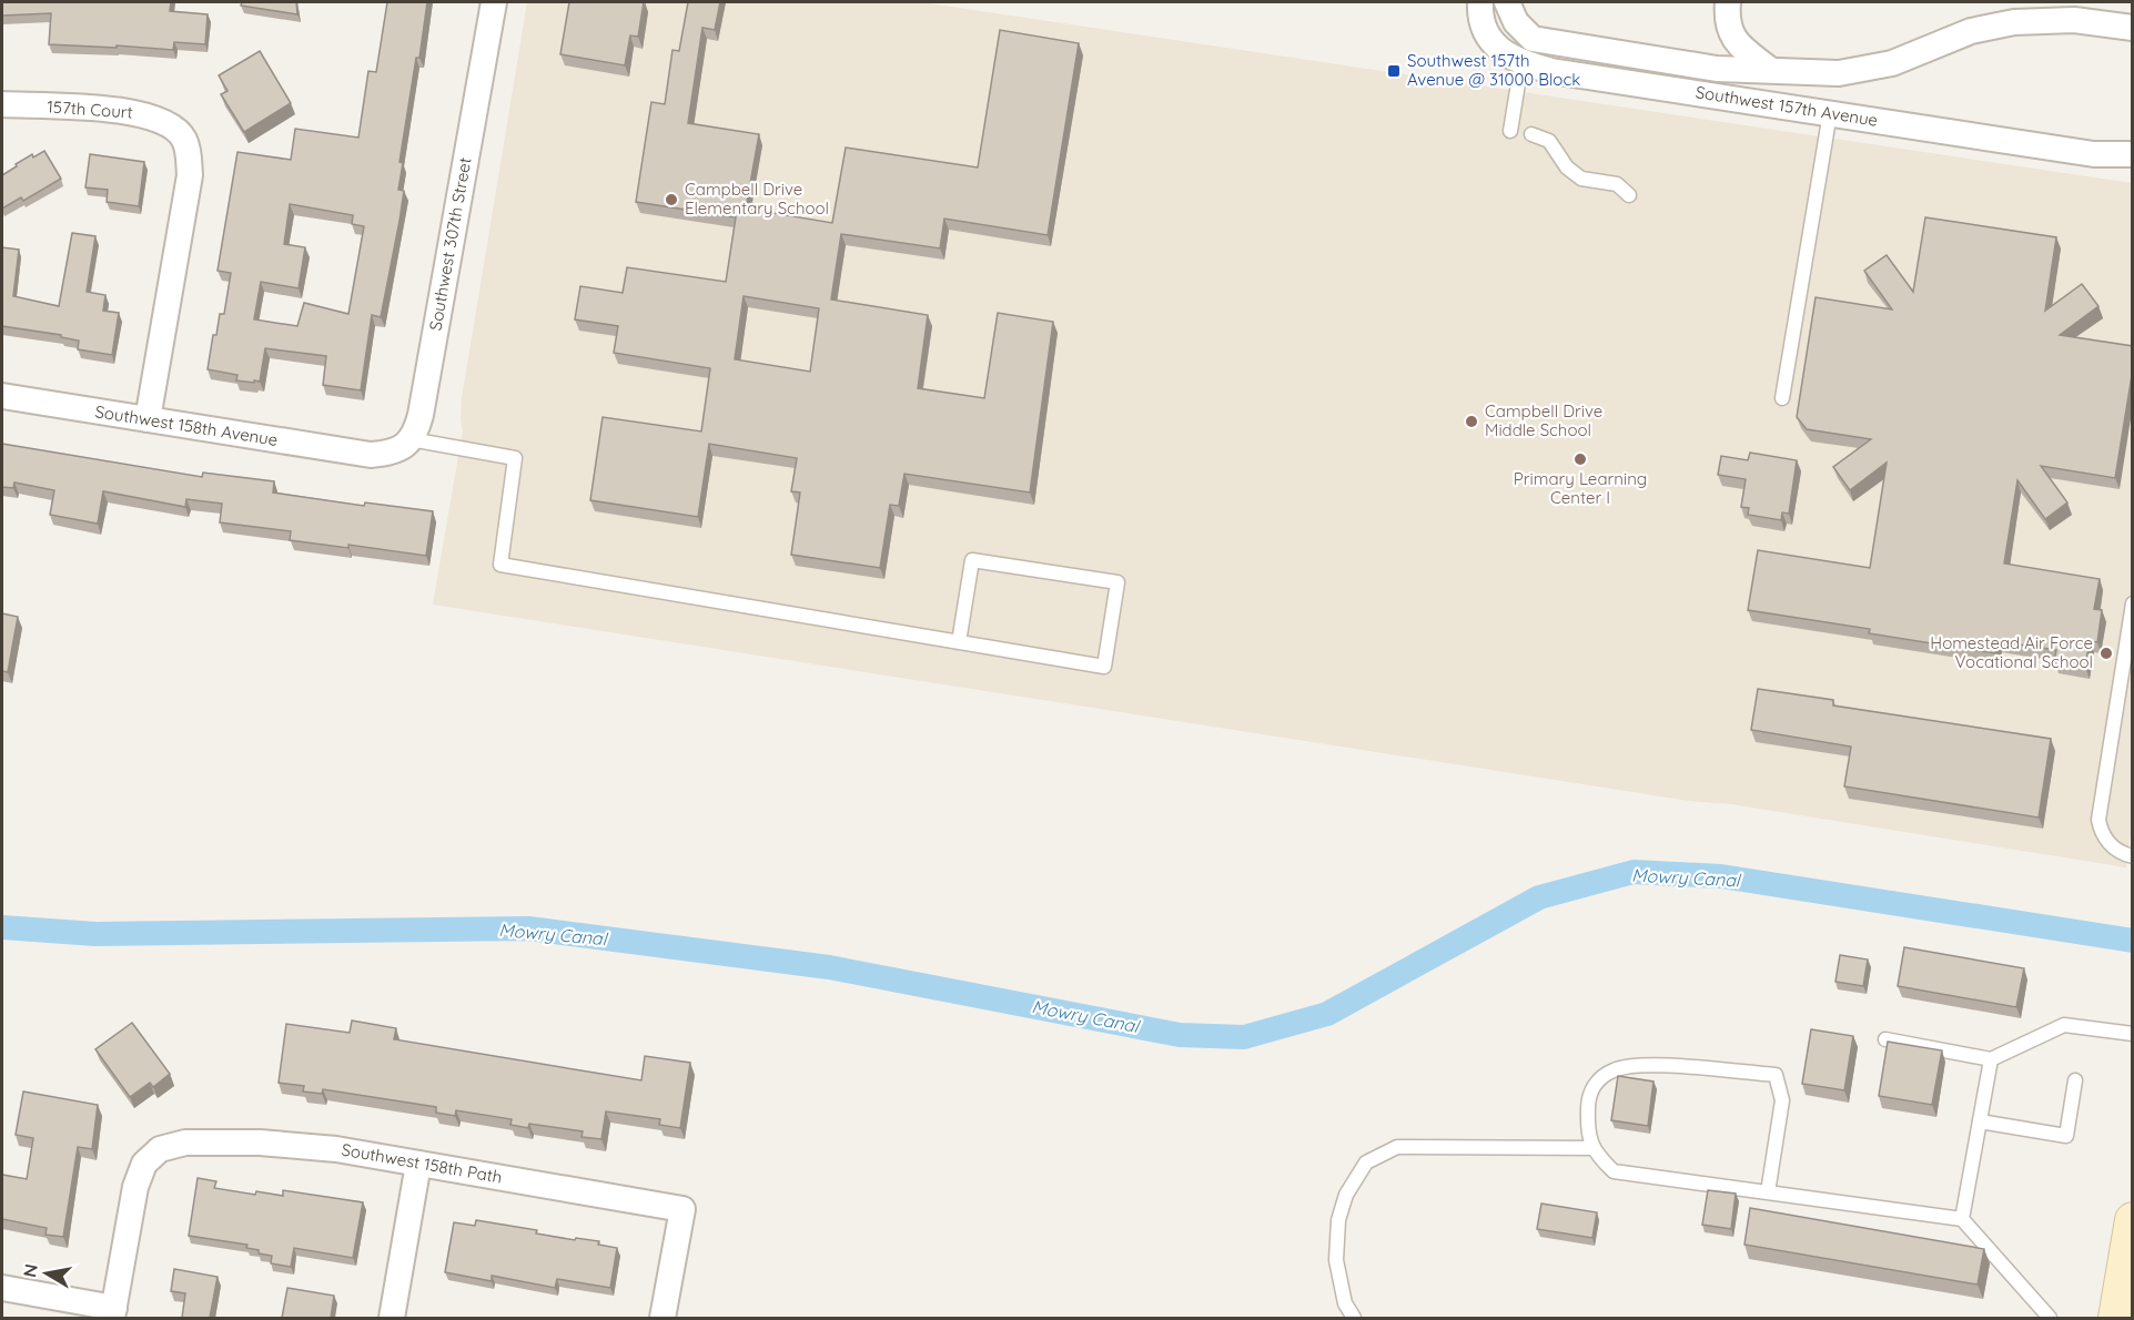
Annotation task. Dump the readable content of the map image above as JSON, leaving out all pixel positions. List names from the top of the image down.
{
  "streets": {
    "street": [
      "Southwest 157th Avenue",
      "157th Court",
      "Southwest 307th Street",
      "Southwest 158th Avenue",
      "Southwest 158th Path"
    ]
  },
  "crossings": [
    ["157th Court", "Southwest 158th Avenue"],
    ["Southwest 307th Street", "Southwest 158th Avenue"]
  ],
  "water": ["Mowry Canal"],
  "places": {
    "transit": ["Southwest 157th Avenue @ 31000 Block"],
    "other": [
      "Campbell Drive Elementary School",
      "Campbell Drive Middle School",
      "Primary Learning Center I",
      "Homestead Air Force Vocational School"
    ]
  },
  "north": "left"
}
